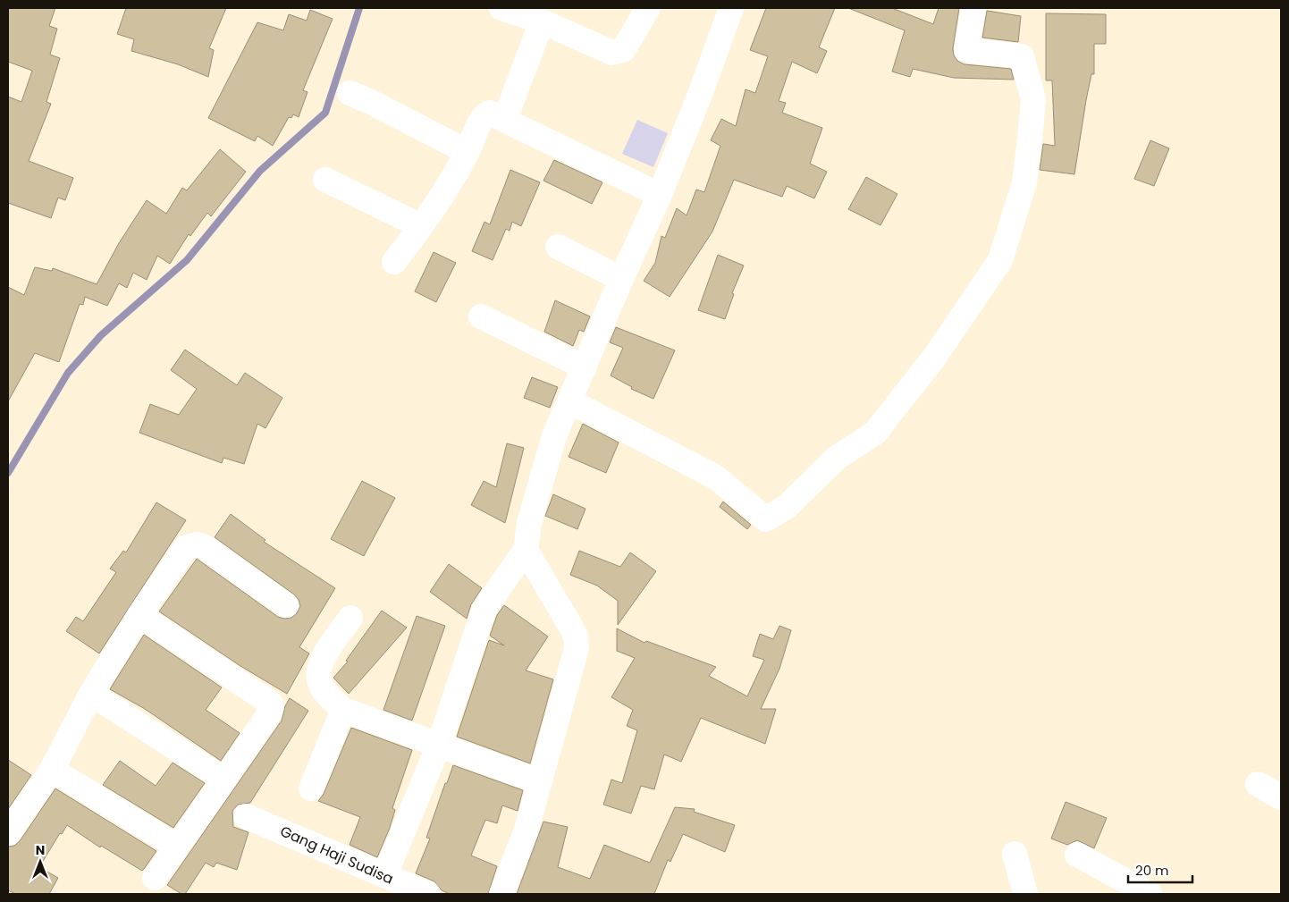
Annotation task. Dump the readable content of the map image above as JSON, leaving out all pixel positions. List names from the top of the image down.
{
  "streets": {
    "street": ["Gang Haji Sudisa"]
  },
  "scale_bar": "20 m",
  "north": "top"
}
